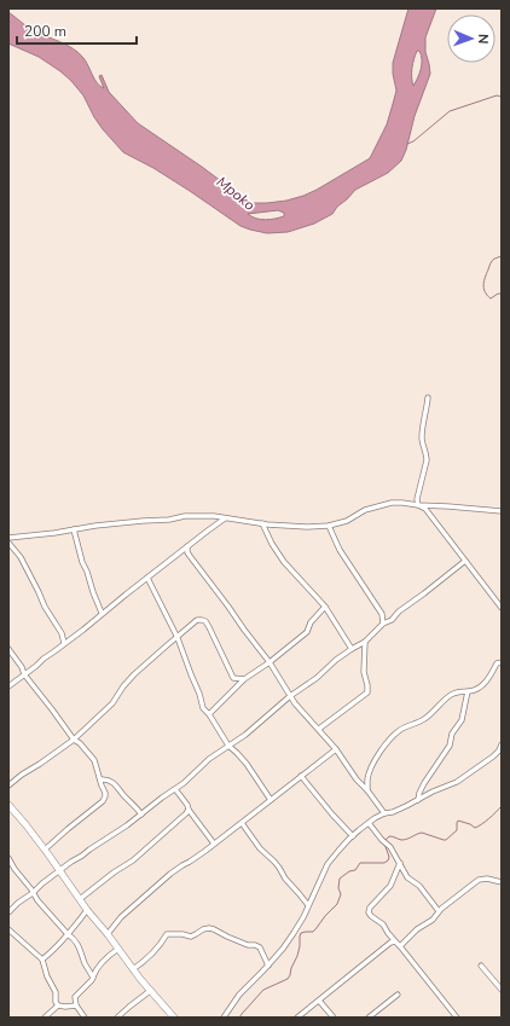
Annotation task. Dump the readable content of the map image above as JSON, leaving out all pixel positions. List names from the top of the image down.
{
  "water": ["Mpoko"],
  "scale_bar": "200 m",
  "north": "right"
}
